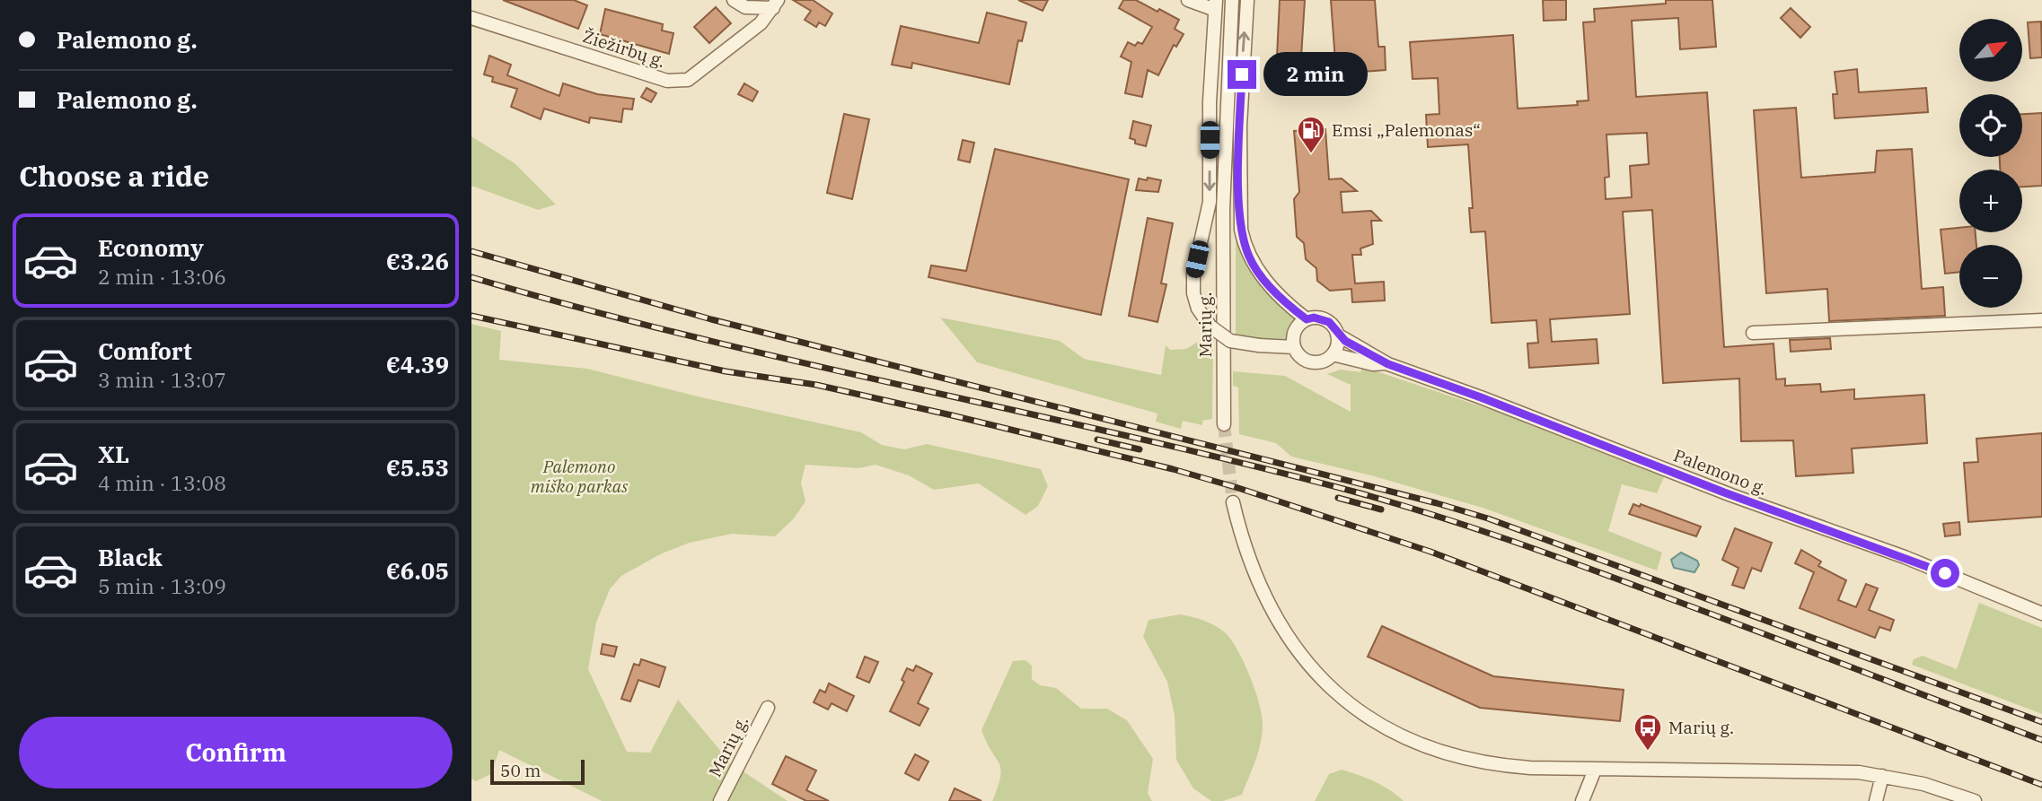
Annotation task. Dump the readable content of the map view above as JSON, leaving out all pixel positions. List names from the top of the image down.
{
  "streets": {
    "street": ["Žiežirbų g.", "Marių g.", "Palemono g."]
  },
  "parks": ["Palemono miško parkas"],
  "places": {
    "fuel station": ["Emsi „Palemonas“"],
    "bus stop": ["Marių g."]
  },
  "scale_bar": "50 m",
  "north": "top right",
  "page": {
    "banner": ["Palemono g.", "Palemono g."],
    "map_buttons": ["+", "−"],
    "bubble": "2 min",
    "heading": "Choose a ride",
    "list": [
      {
        "name": "Economy",
        "note": "2 min · 13:06",
        "value": "€3.26"
      },
      {
        "name": "Comfort",
        "note": "3 min · 13:07",
        "value": "€4.39"
      },
      {
        "name": "XL",
        "note": "4 min · 13:08",
        "value": "€5.53"
      },
      {
        "name": "Black",
        "note": "5 min · 13:09",
        "value": "€6.05"
      }
    ],
    "buttons": "Confirm",
    "scale": "50 m"
  }
}
